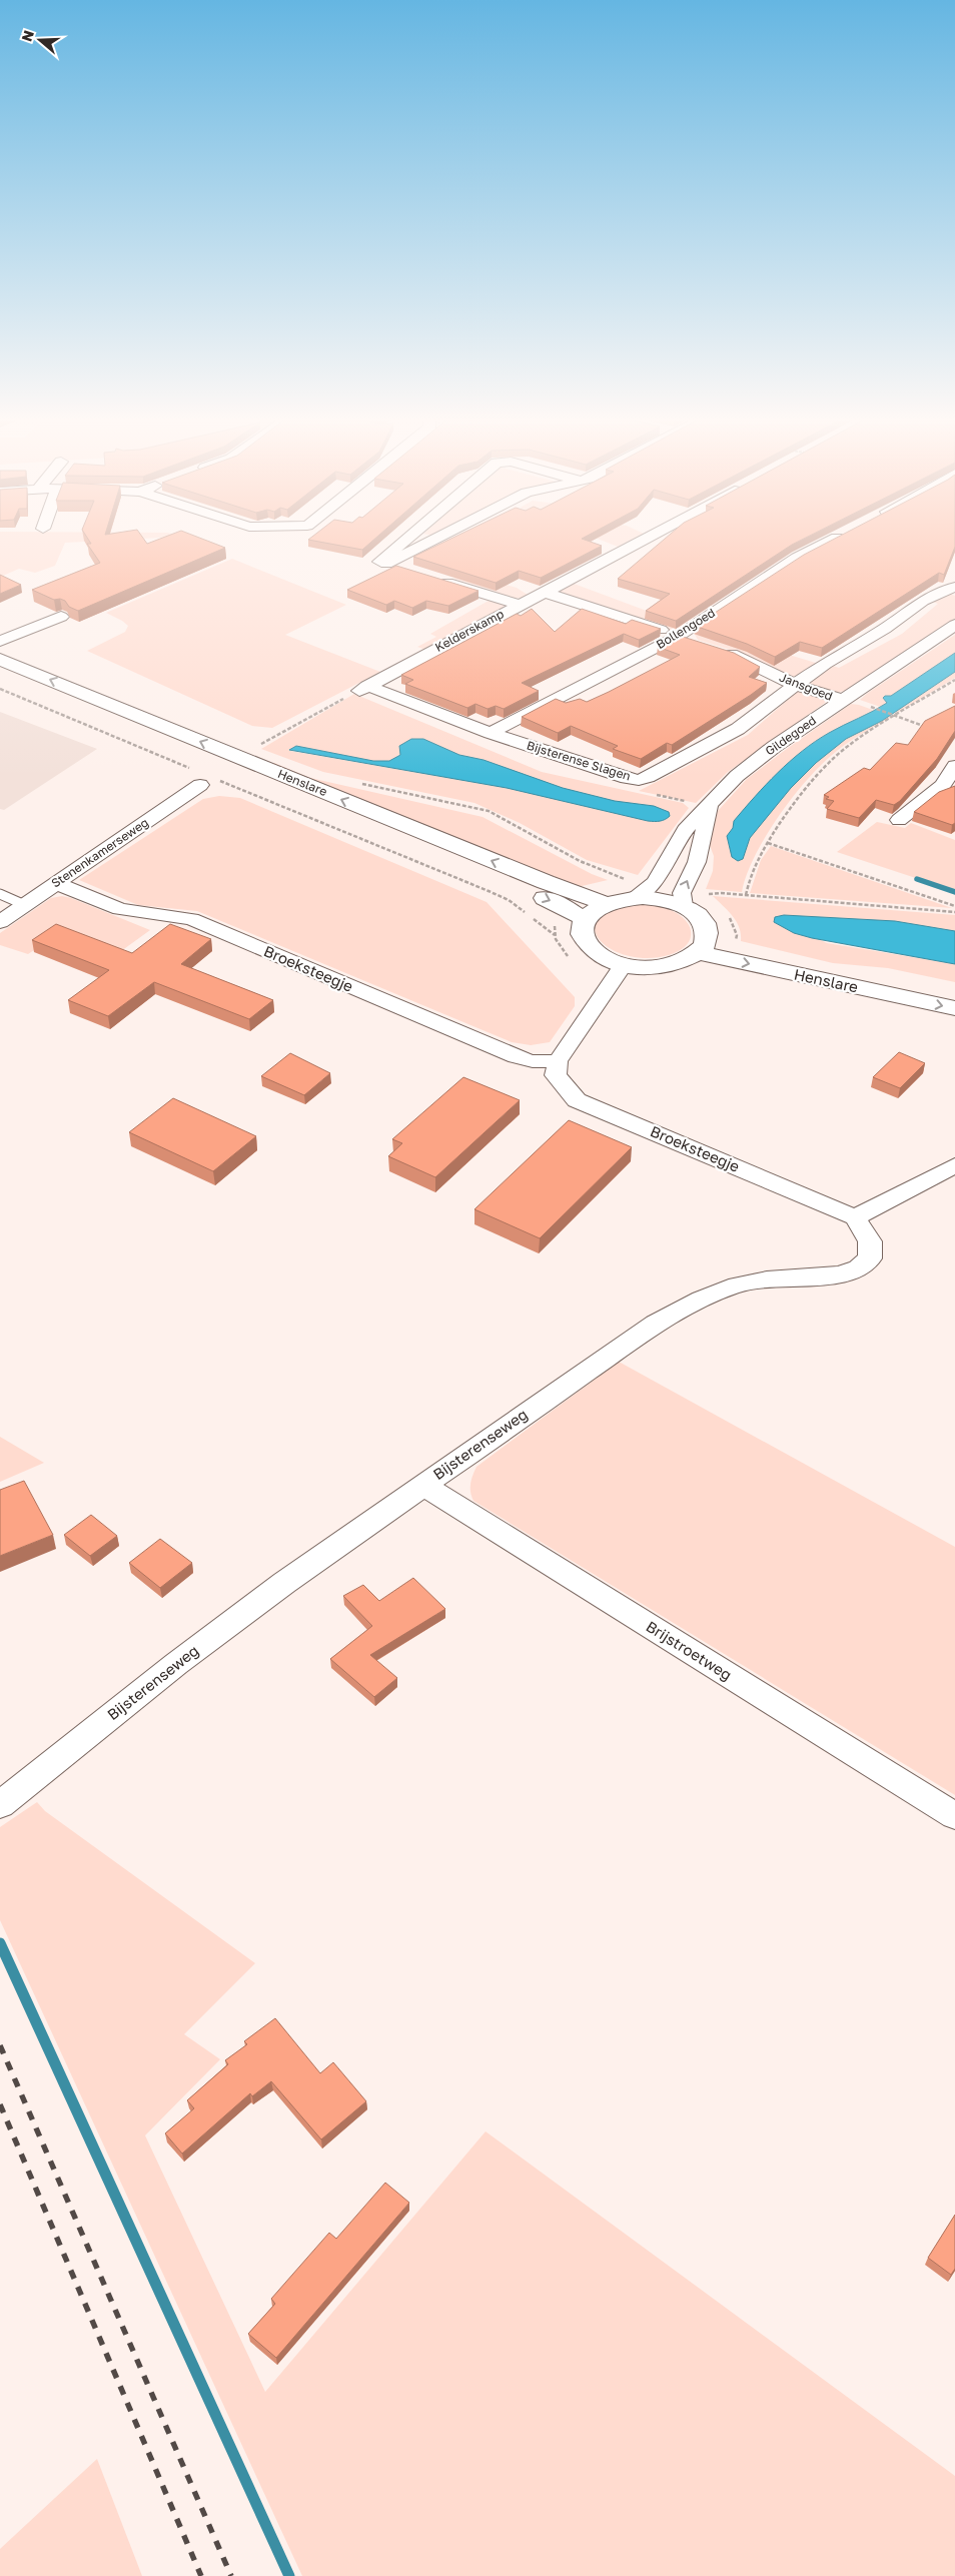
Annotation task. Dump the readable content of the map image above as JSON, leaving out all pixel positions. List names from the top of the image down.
{
  "streets": {
    "street": [
      "Bollengoed",
      "Kelderskamp",
      "Jansgoed",
      "Gildegoed",
      "Bijsterense Slagen",
      "Henslare",
      "Stenenkamerseweg",
      "Broeksteegje",
      "Bijsterenseweg",
      "Brijstroetweg"
    ]
  },
  "crossings": [
    ["Bollengoed", "Bijsterense Slagen"],
    ["Kelderskamp", "Bijsterense Slagen"],
    ["Jansgoed", "Gildegoed"],
    ["Jansgoed", "Bijsterense Slagen"],
    ["Gildegoed", "Henslare"],
    ["Henslare", "Stenenkamerseweg"],
    ["Stenenkamerseweg", "Broeksteegje"],
    ["Broeksteegje", "Bijsterenseweg"],
    ["Bijsterenseweg", "Brijstroetweg"]
  ],
  "north": "left"
}
